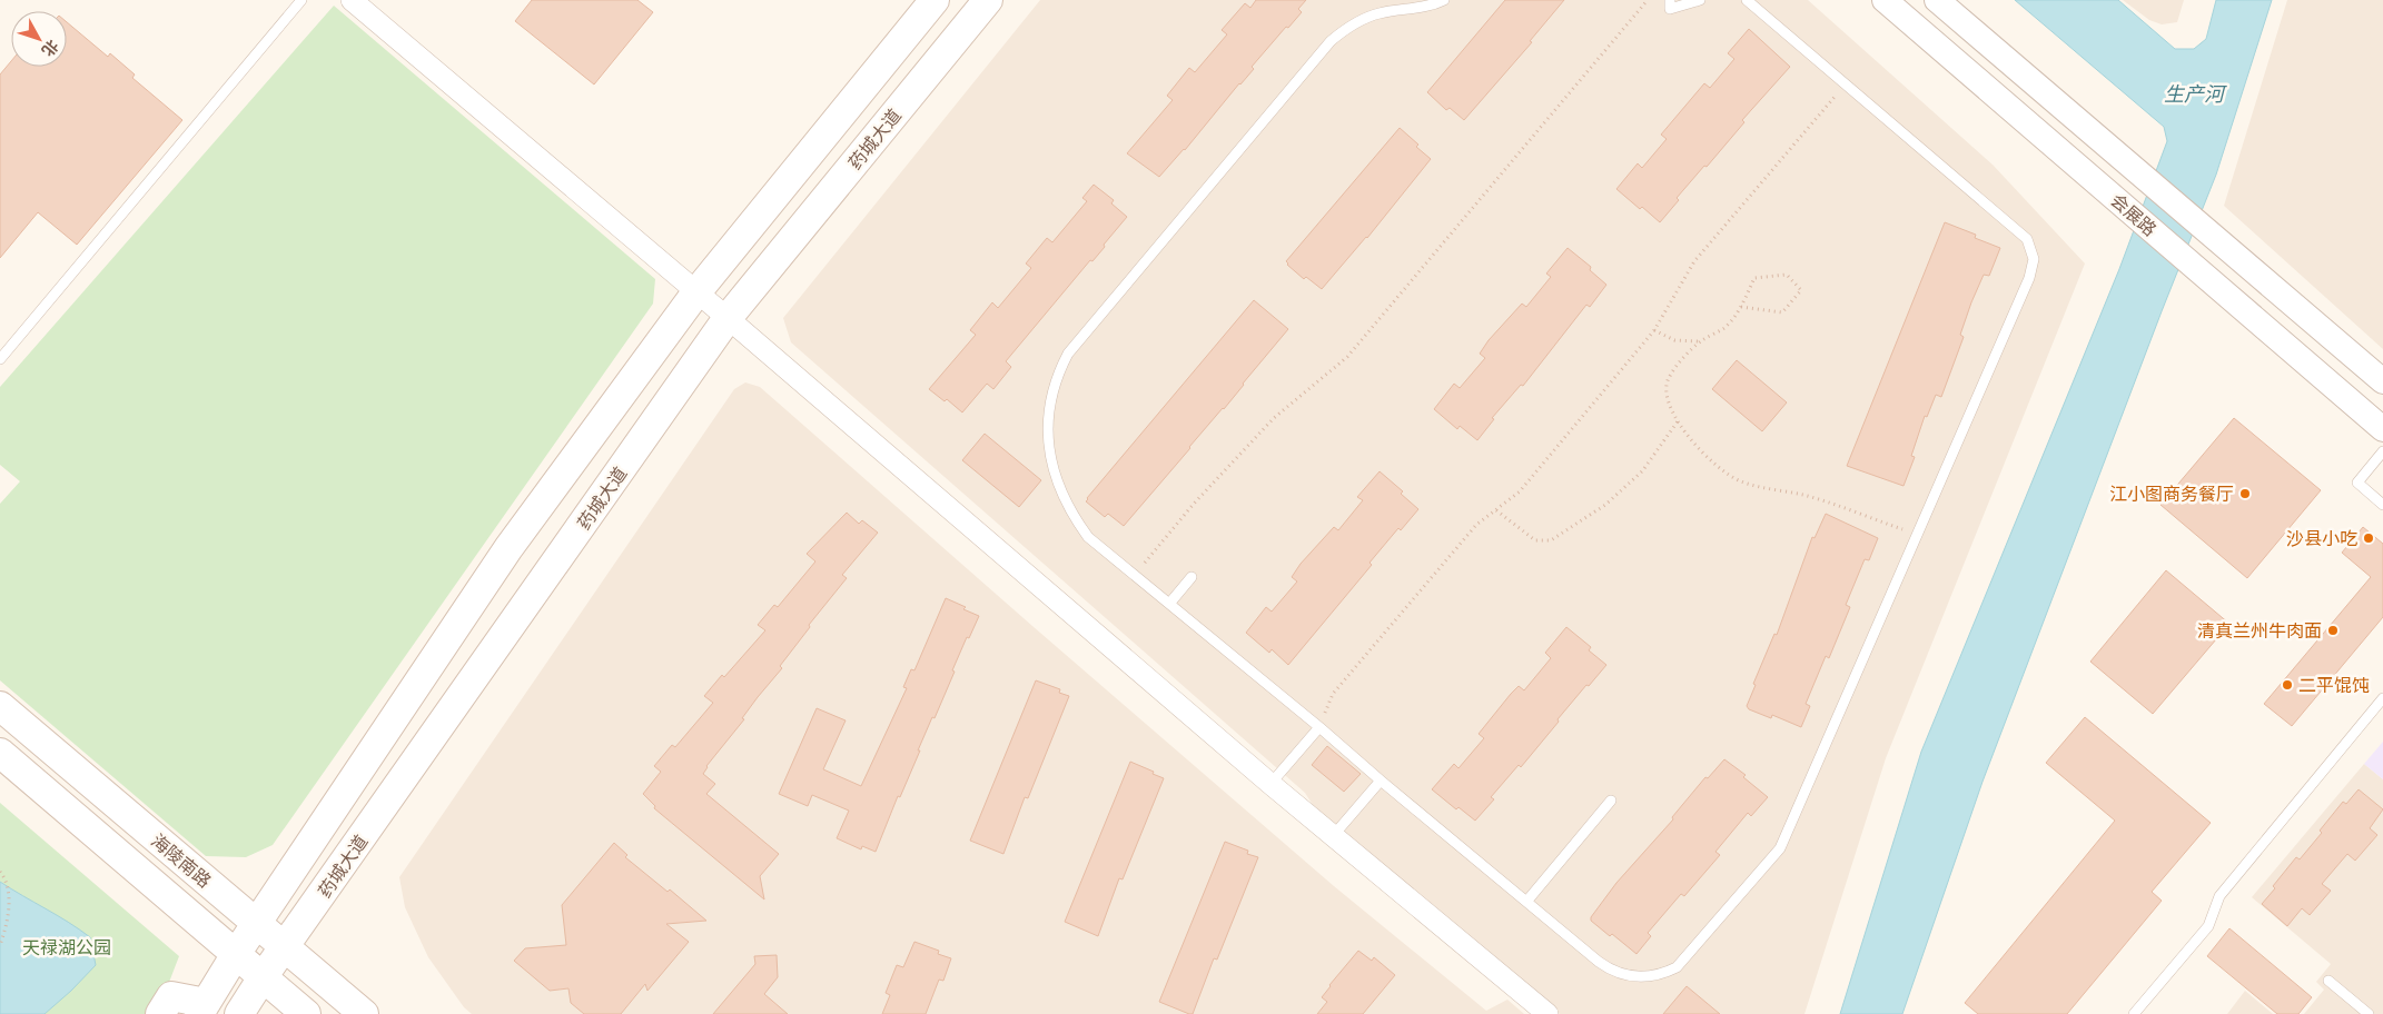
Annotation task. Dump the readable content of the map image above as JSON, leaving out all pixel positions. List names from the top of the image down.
{
  "streets": {
    "main road": ["药城大道", "海陵南路"],
    "street": ["会展路"]
  },
  "crossings": [
    ["药城大道", "海陵南路"]
  ],
  "water": ["生产河"],
  "parks": ["天禄湖公园"],
  "places": [
    "江小图商务餐厅",
    "沙县小吃",
    "清真兰州牛肉面",
    "二平馄饨"
  ],
  "north": "bottom right"
}
